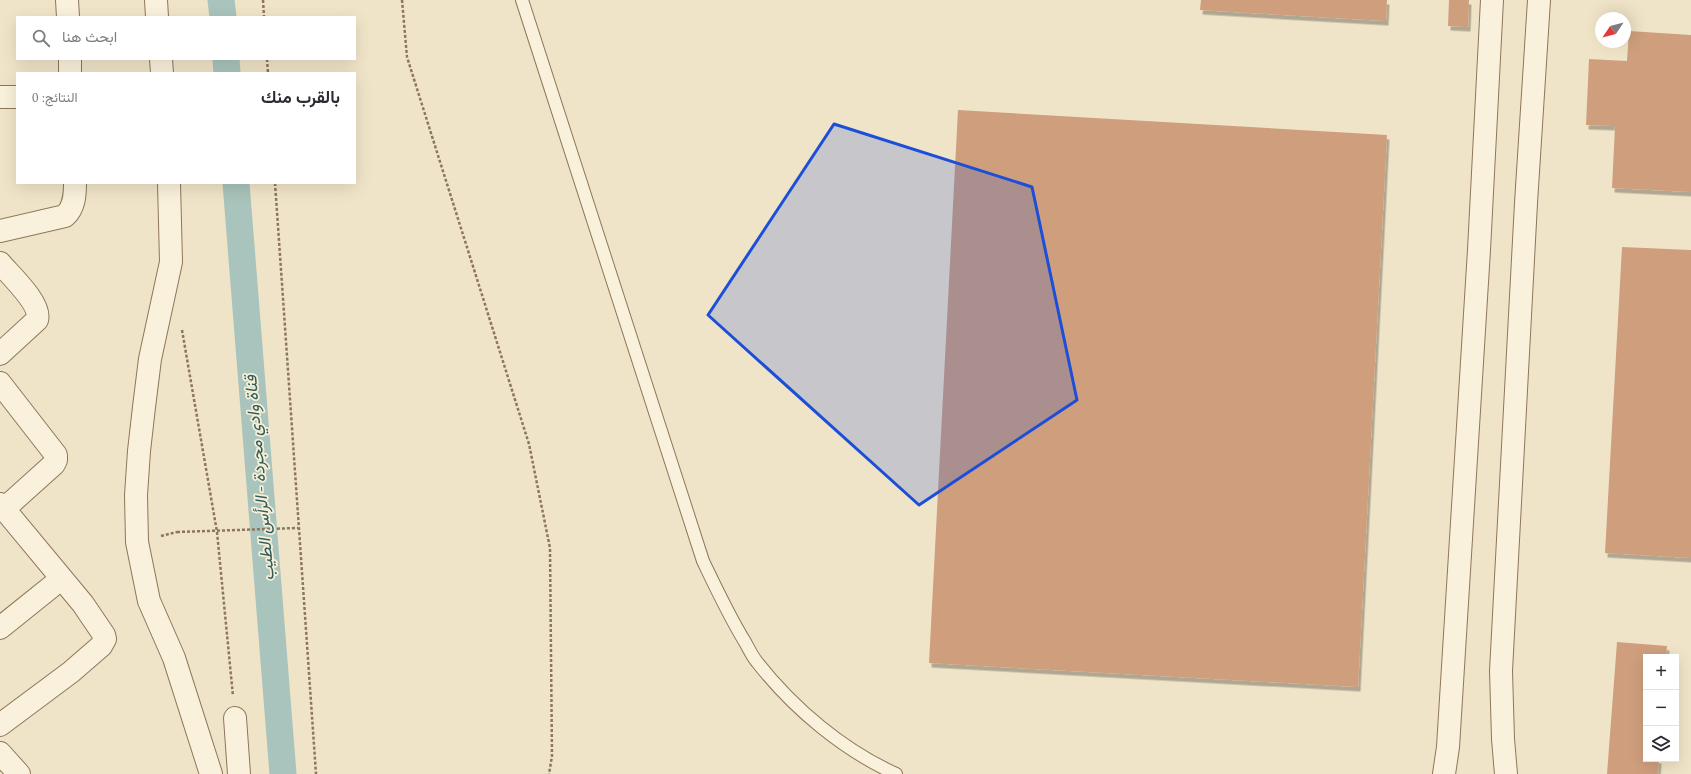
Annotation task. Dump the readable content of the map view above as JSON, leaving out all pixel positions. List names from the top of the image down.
{
  "water": ["قناة وادي مجردة - الرأس الطيب"],
  "north": "bottom left",
  "page": {
    "search": "ابحث هنا",
    "heading": ["بالقرب منك", "النتائج: 0"],
    "map_buttons": ["+", "−"]
  }
}
